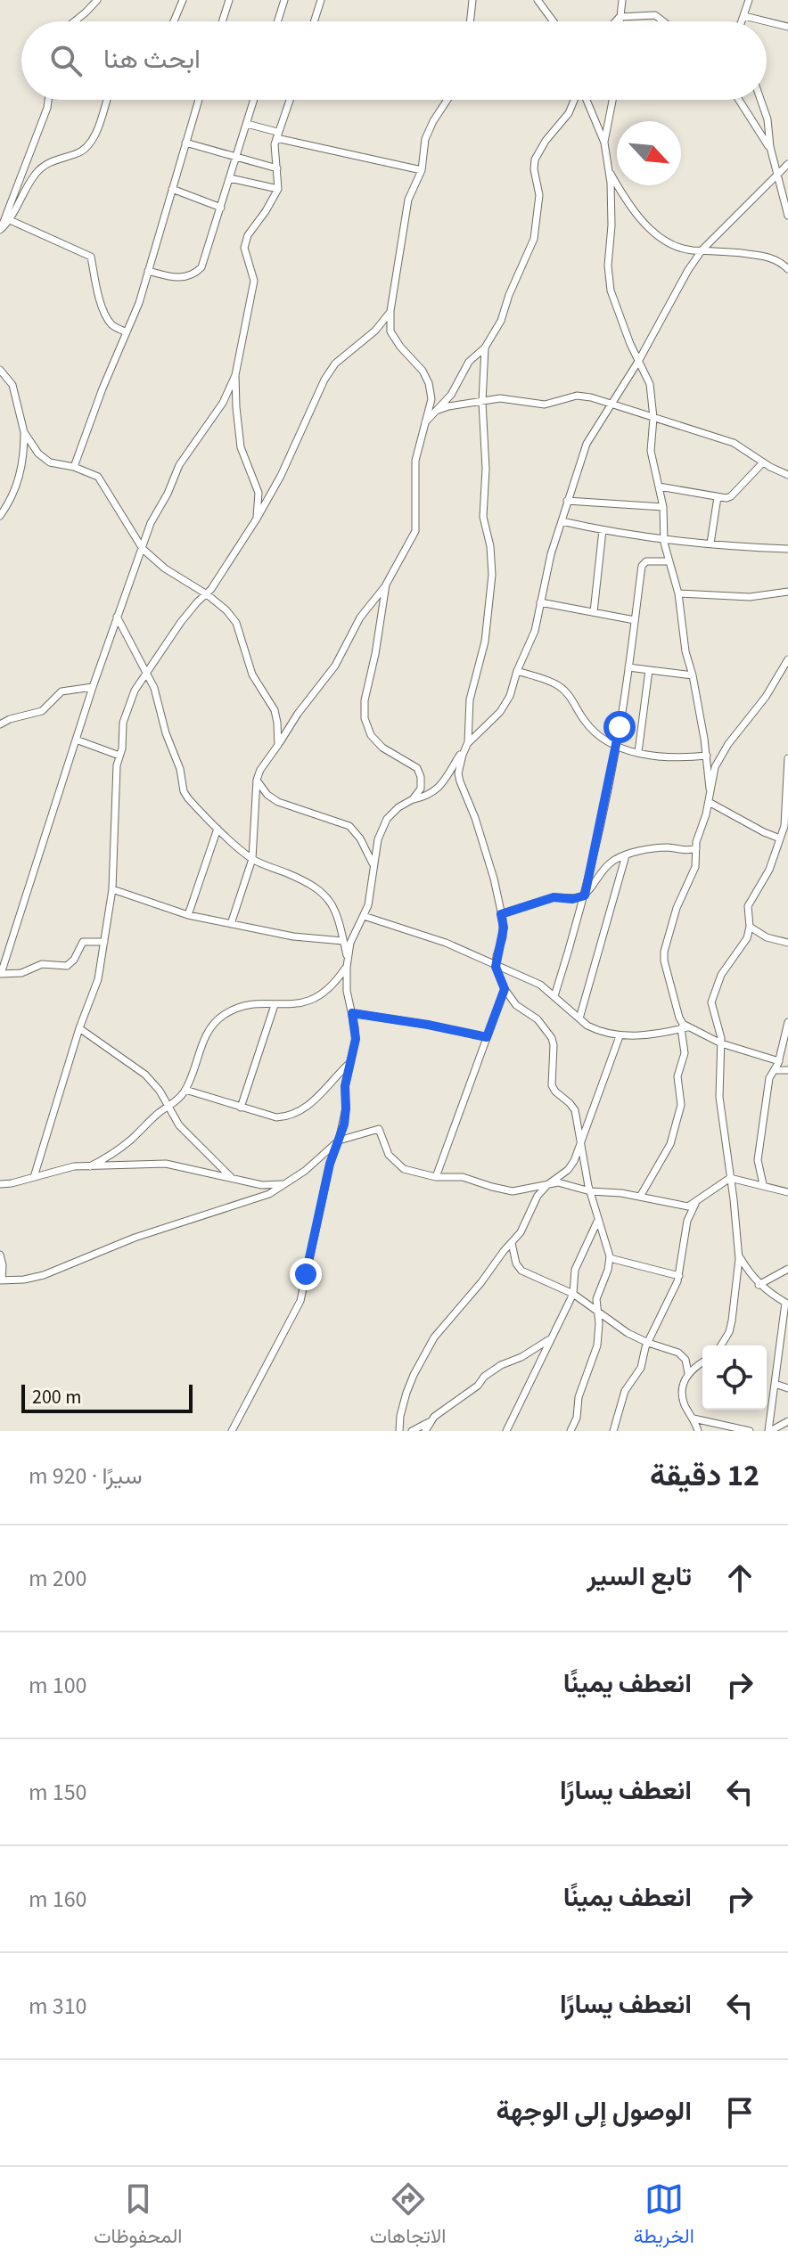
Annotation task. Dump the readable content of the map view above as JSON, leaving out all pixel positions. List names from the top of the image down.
{
  "scale_bar": "200 m",
  "north": "bottom right",
  "page": {
    "search": "ابحث هنا",
    "scale": "200 m",
    "heading": ["12 دقيقة", "سيرًا · 920 m"],
    "list": [
      ["تابع السير", "200 m"],
      ["انعطف يمينًا", "100 m"],
      ["انعطف يسارًا", "150 m"],
      ["انعطف يمينًا", "160 m"],
      ["انعطف يسارًا", "310 m"],
      "الوصول إلى الوجهة"
    ],
    "nav": ["الخريطة", "الاتجاهات", "المحفوظات"]
  }
}
